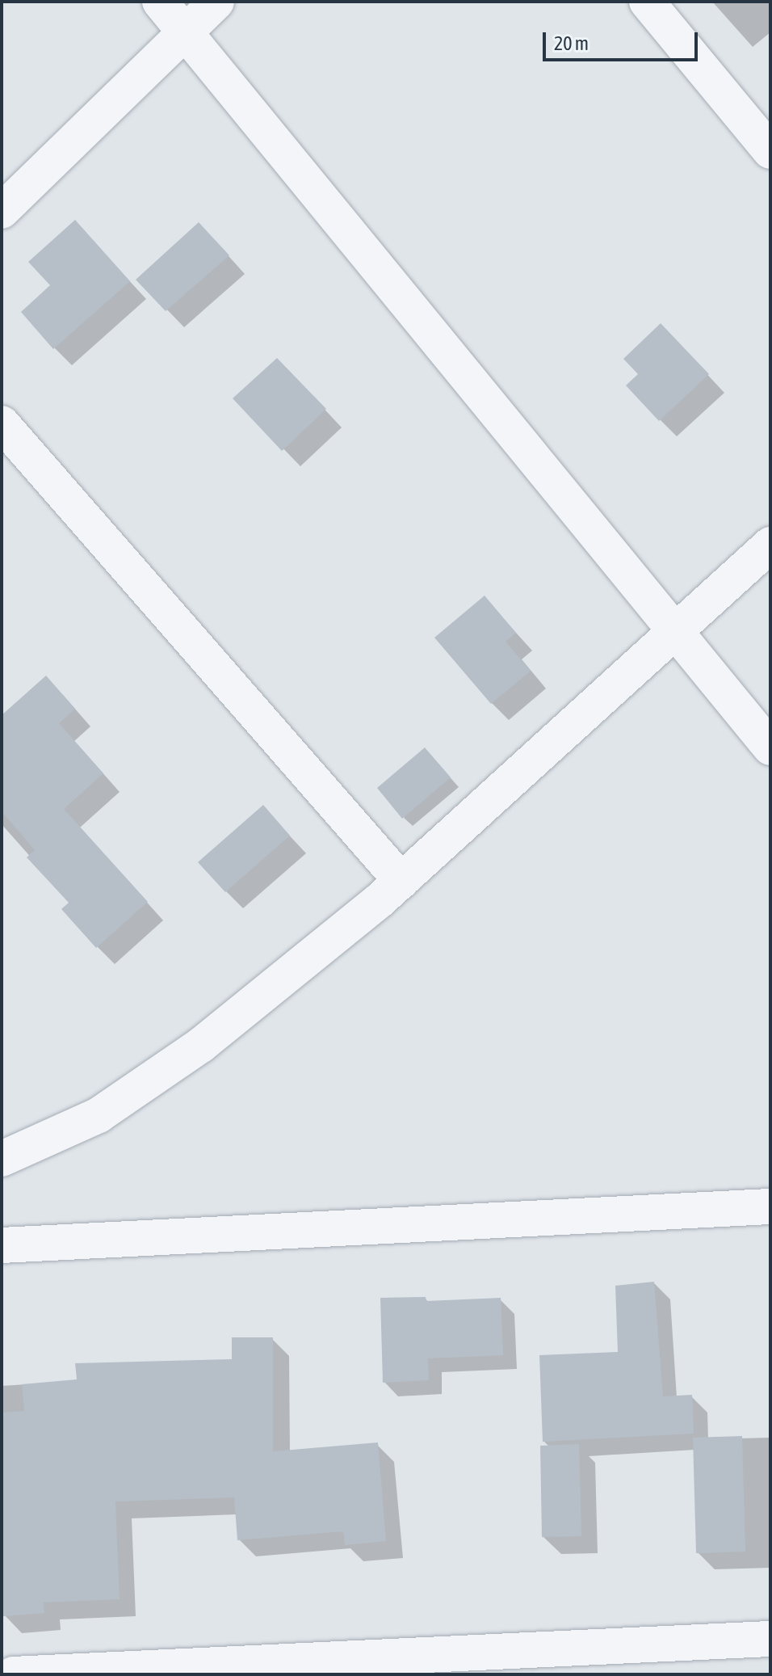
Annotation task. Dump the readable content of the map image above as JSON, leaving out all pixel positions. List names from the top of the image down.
{
  "scale_bar": "20 m"
}
